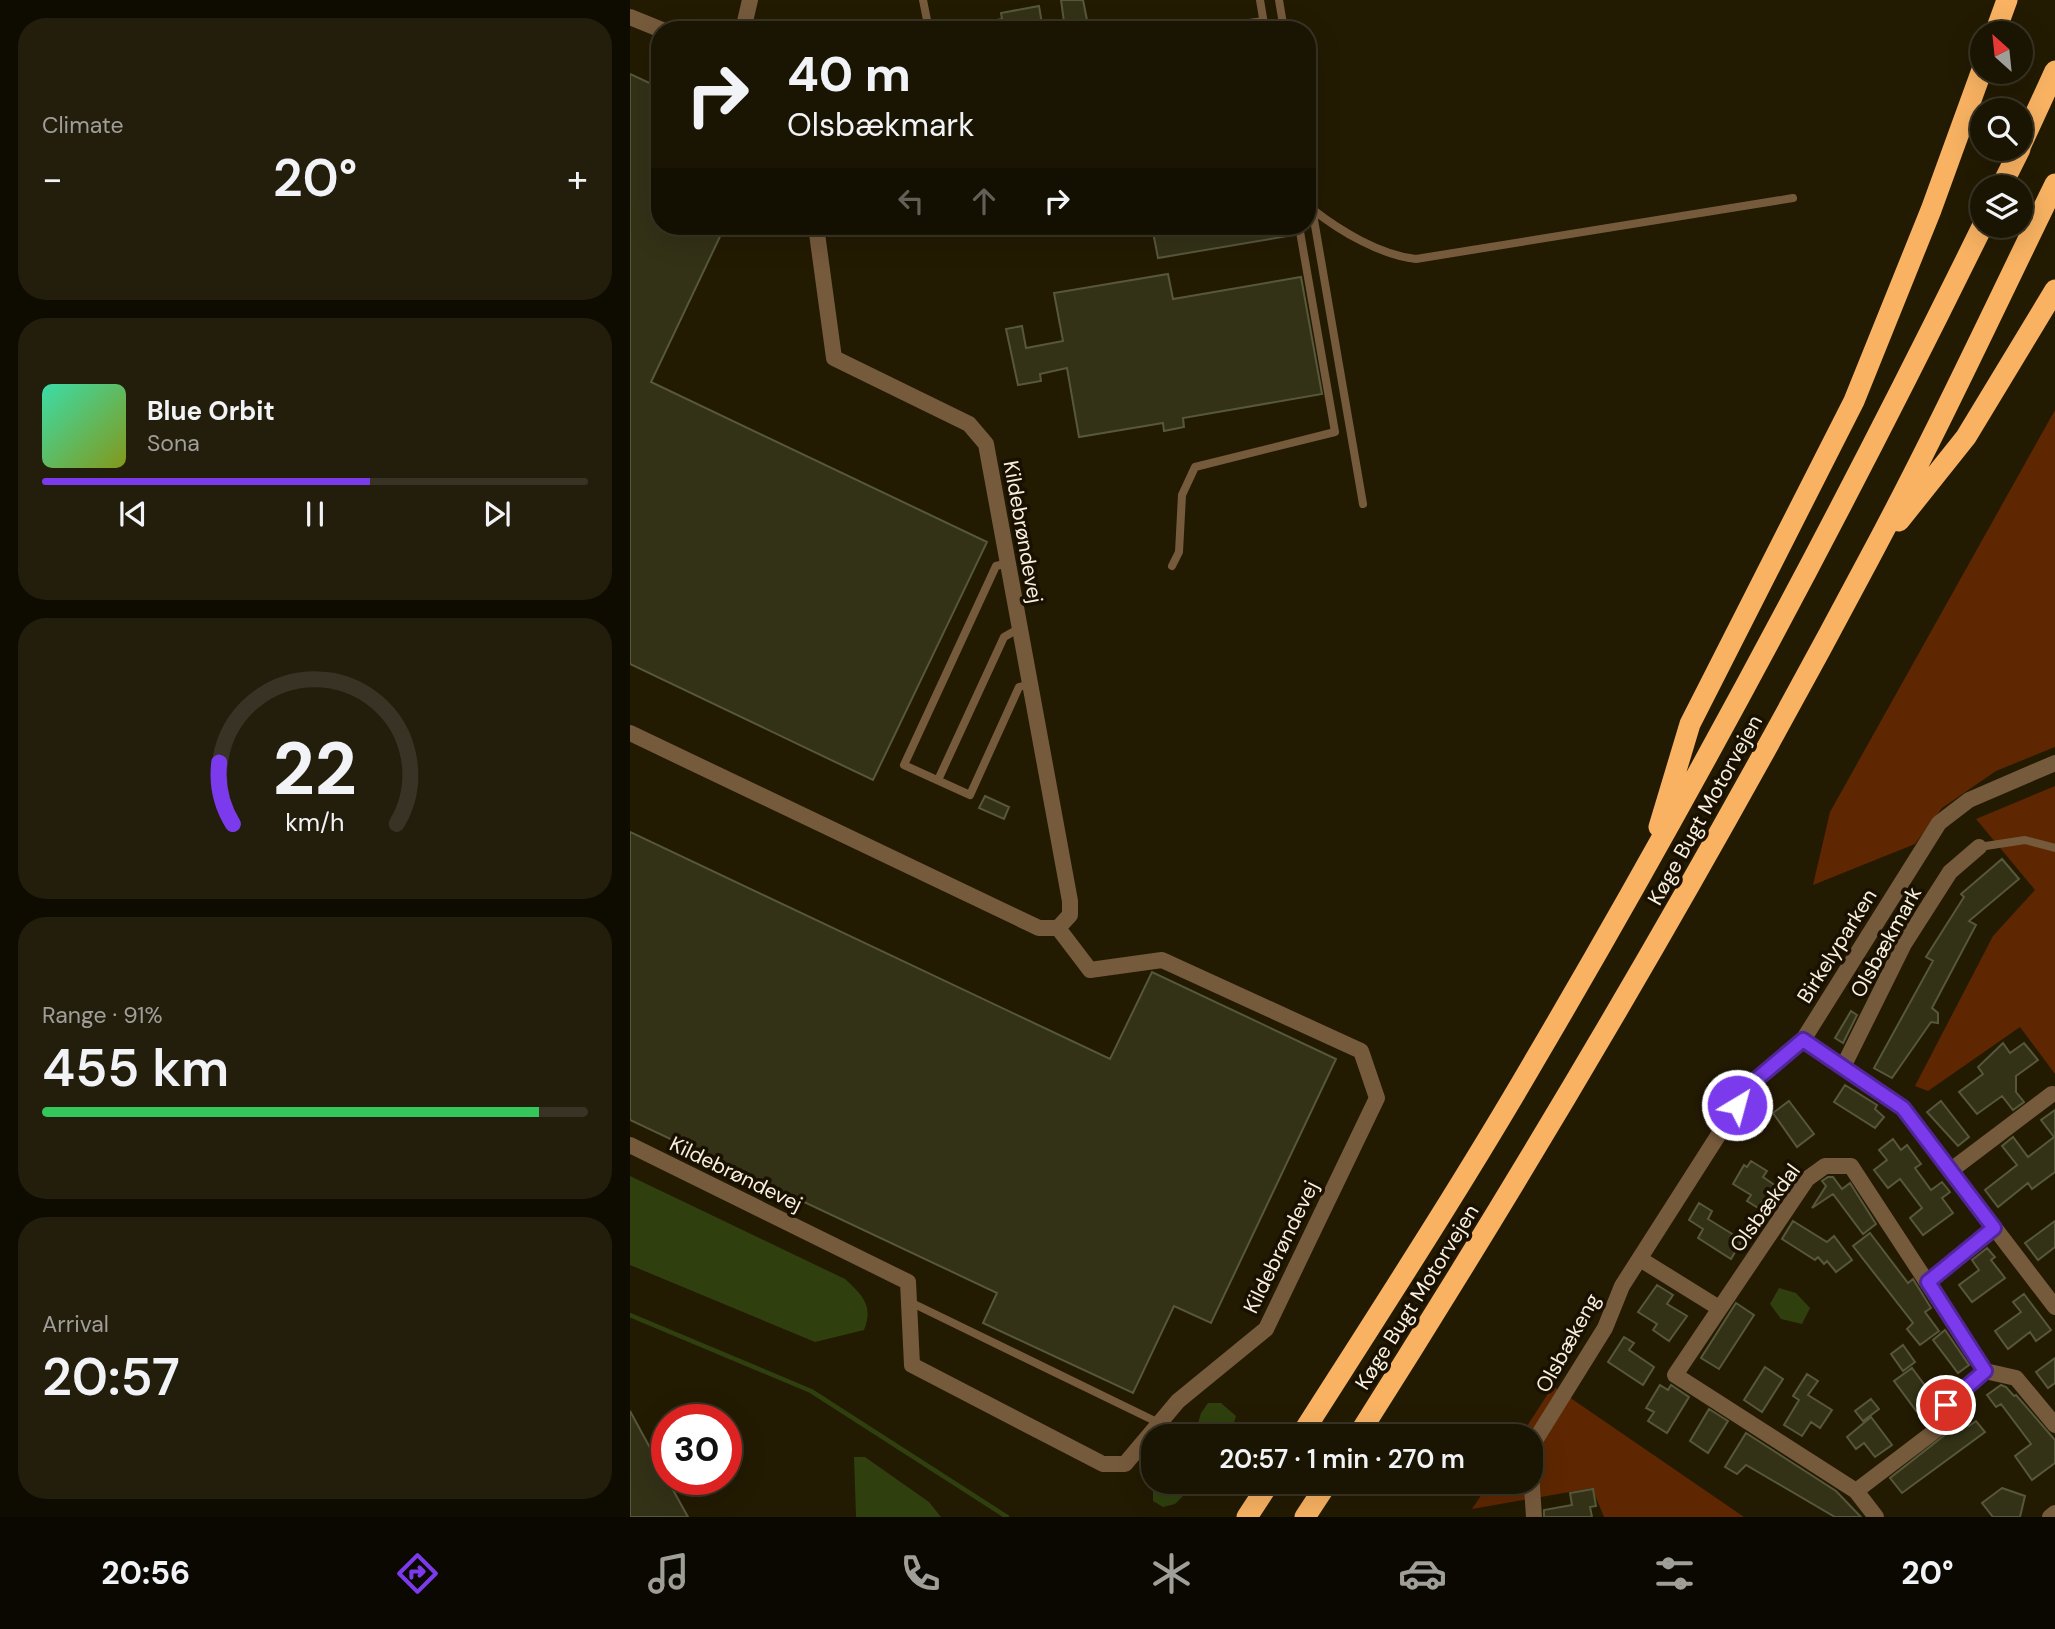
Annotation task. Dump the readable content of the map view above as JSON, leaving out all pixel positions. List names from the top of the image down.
{
  "streets": {
    "highway": ["Køge Bugt Motorvejen"],
    "street": [
      "Kildebrøndevej",
      "Olsbækmark",
      "Birkelyparken",
      "Olsbækdal",
      "Olsbækeng"
    ]
  },
  "crossings": [
    ["Birkelyparken", "Olsbækeng"]
  ],
  "north": "top left",
  "page": {
    "tile": [
      "Climate",
      ["Range · 91%", "455 km"],
      ["Arrival", "20:57"]
    ],
    "turn": ["40 m", "Olsbækmark"],
    "heat": ["−", "20°", "+"],
    "song": ["Blue Orbit", "Sona"],
    "limit": "30",
    "trip": "20:57 · 1 min · 270 m",
    "tabs": ["20:56", "20°"],
    "gauge": ["22", "km/h"]
  }
}
